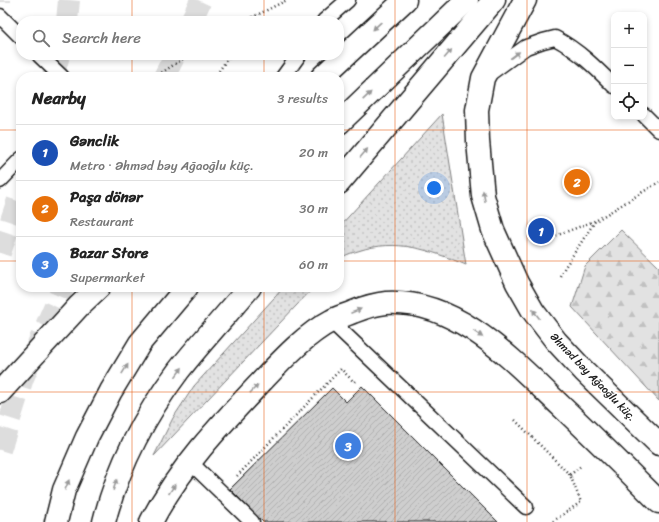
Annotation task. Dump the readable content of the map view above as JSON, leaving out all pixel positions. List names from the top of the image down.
{
  "streets": {
    "street": ["Əhməd bəy Ağaoğlu küç."]
  },
  "one_way": ["Əhməd bəy Ağaoğlu küç."],
  "page": {
    "map_buttons": ["+", "−"],
    "search": "Search here",
    "heading": ["Nearby", "3 results"],
    "list": [
      {
        "mark": "1",
        "name": "Gənclik",
        "note": "Metro · Əhməd bəy Ağaoğlu küç.",
        "value": "20 m"
      },
      {
        "mark": "2",
        "name": "Paşa dönər",
        "note": "Restaurant",
        "value": "30 m"
      },
      {
        "mark": "3",
        "name": "Bazar Store",
        "note": "Supermarket",
        "value": "60 m"
      }
    ],
    "pins": ["2", "1", "3"]
  }
}
